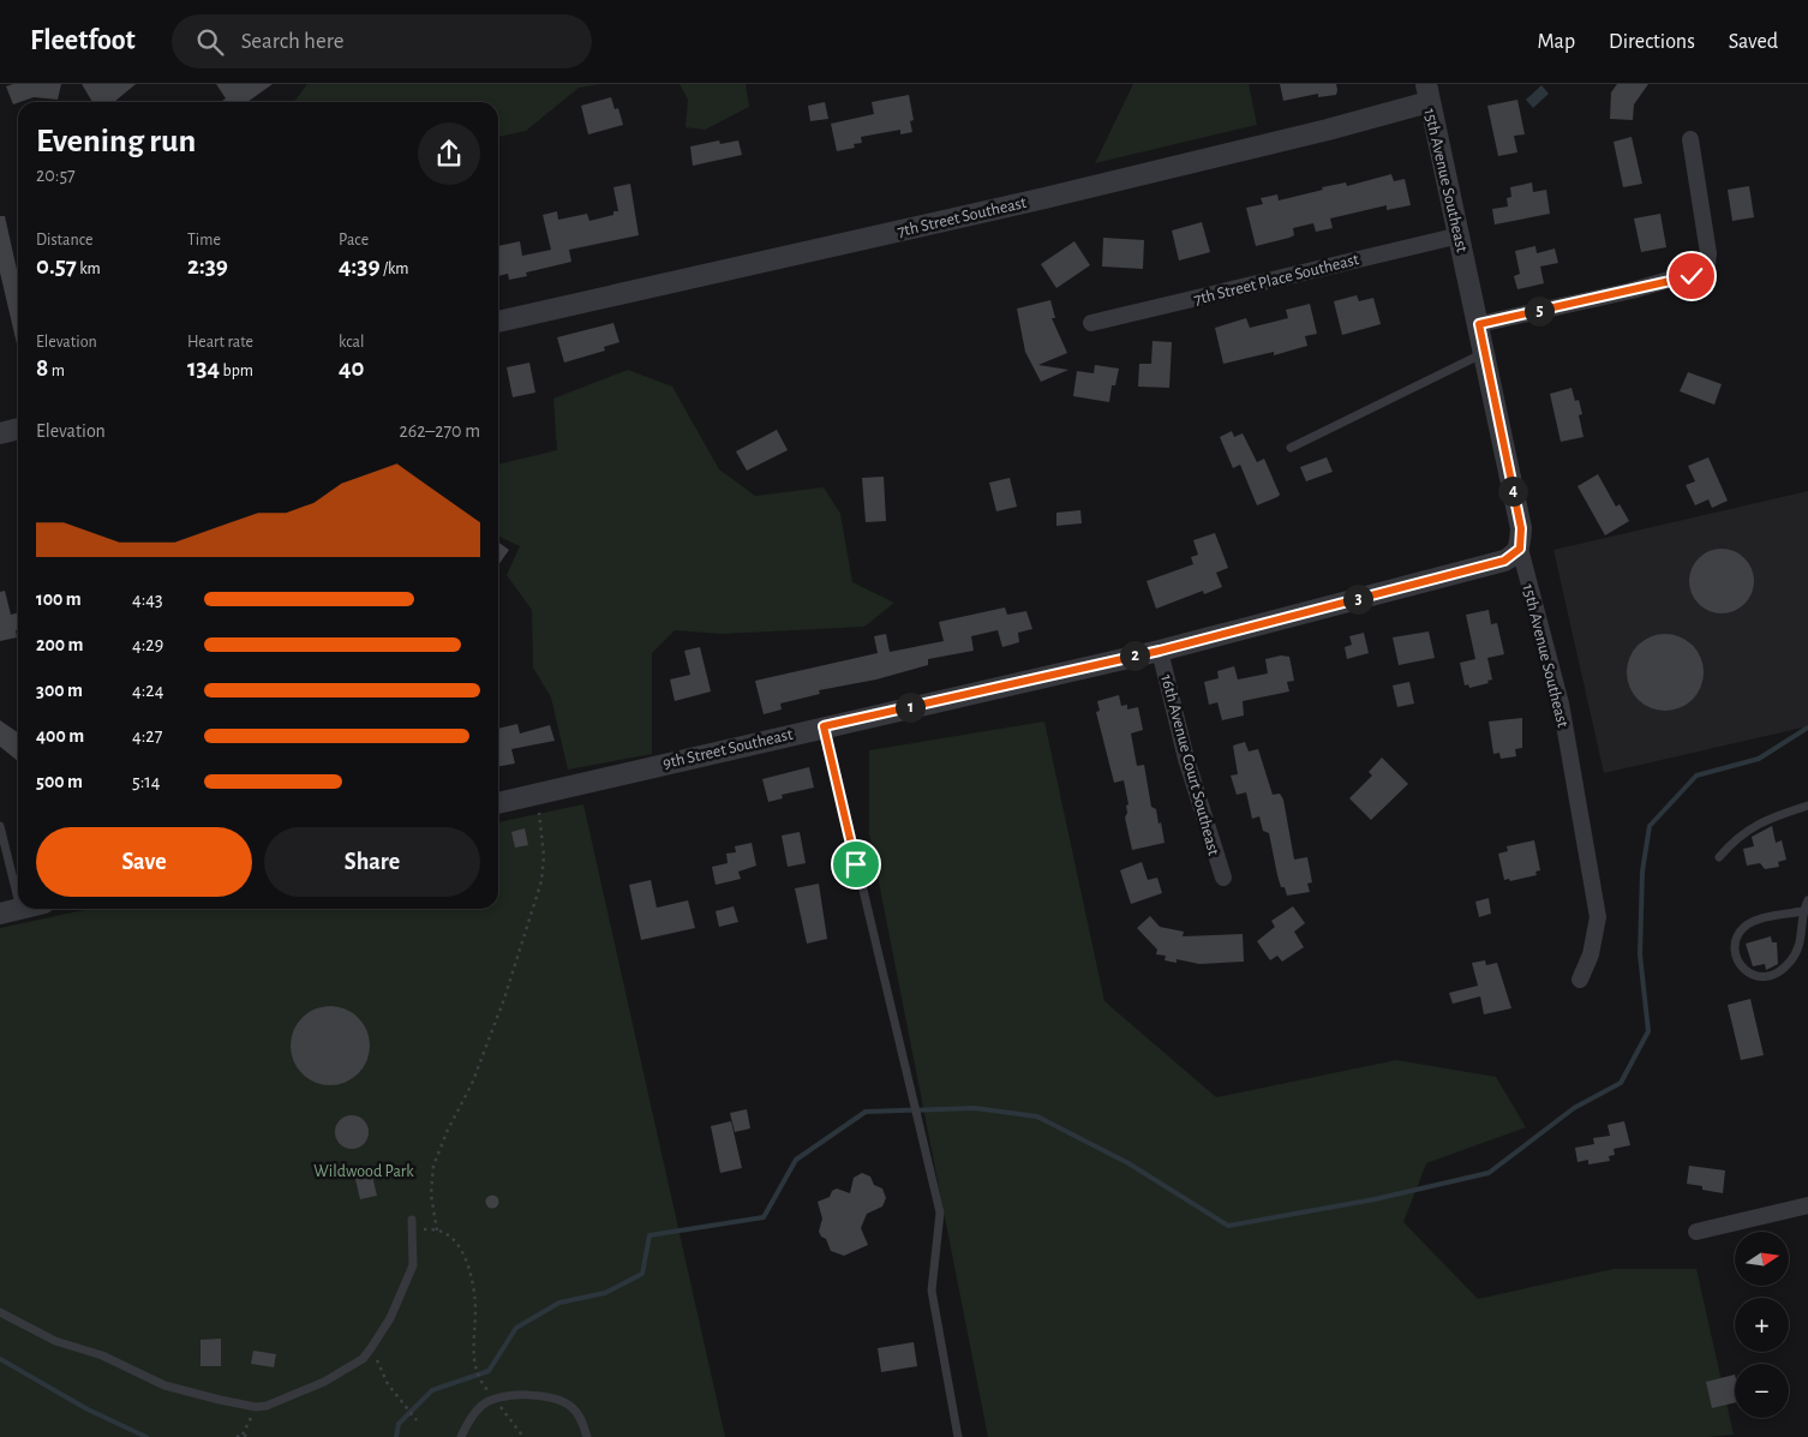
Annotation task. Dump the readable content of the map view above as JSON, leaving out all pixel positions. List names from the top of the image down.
{
  "streets": {
    "street": [
      "15th Avenue Southeast",
      "7th Street Southeast",
      "7th Street Place Southeast",
      "9th Street Southeast",
      "16th Avenue Court Southeast"
    ]
  },
  "crossings": [
    ["15th Avenue Southeast", "7th Street Southeast"],
    ["15th Avenue Southeast", "7th Street Place Southeast"],
    ["15th Avenue Southeast", "9th Street Southeast"],
    ["9th Street Southeast", "16th Avenue Court Southeast"]
  ],
  "parks": ["Wildwood Park"],
  "north": "right",
  "page": {
    "header": "Fleetfoot",
    "search": "Search here",
    "nav": ["Map", "Directions", "Saved"],
    "heading": ["Evening run", "20:57"],
    "stats": [
      ["Distance", "0.57 km"],
      ["Time", "2:39"],
      ["Pace", "4:39 /km"],
      ["Elevation", "8 m"],
      ["Heart rate", "134 bpm"],
      ["kcal", "40"]
    ],
    "pins": [
      "5",
      "4",
      "3",
      "2",
      "1"
    ],
    "chart": ["Elevation", "262–270 m"],
    "list": [
      {
        "name": "100 m",
        "note": "4:43"
      },
      {
        "name": "200 m",
        "note": "4:29"
      },
      {
        "name": "300 m",
        "note": "4:24"
      },
      {
        "name": "400 m",
        "note": "4:27"
      },
      {
        "name": "500 m",
        "note": "5:14"
      }
    ],
    "buttons": ["Save", "Share"],
    "map_buttons": ["+", "−"]
  }
}
